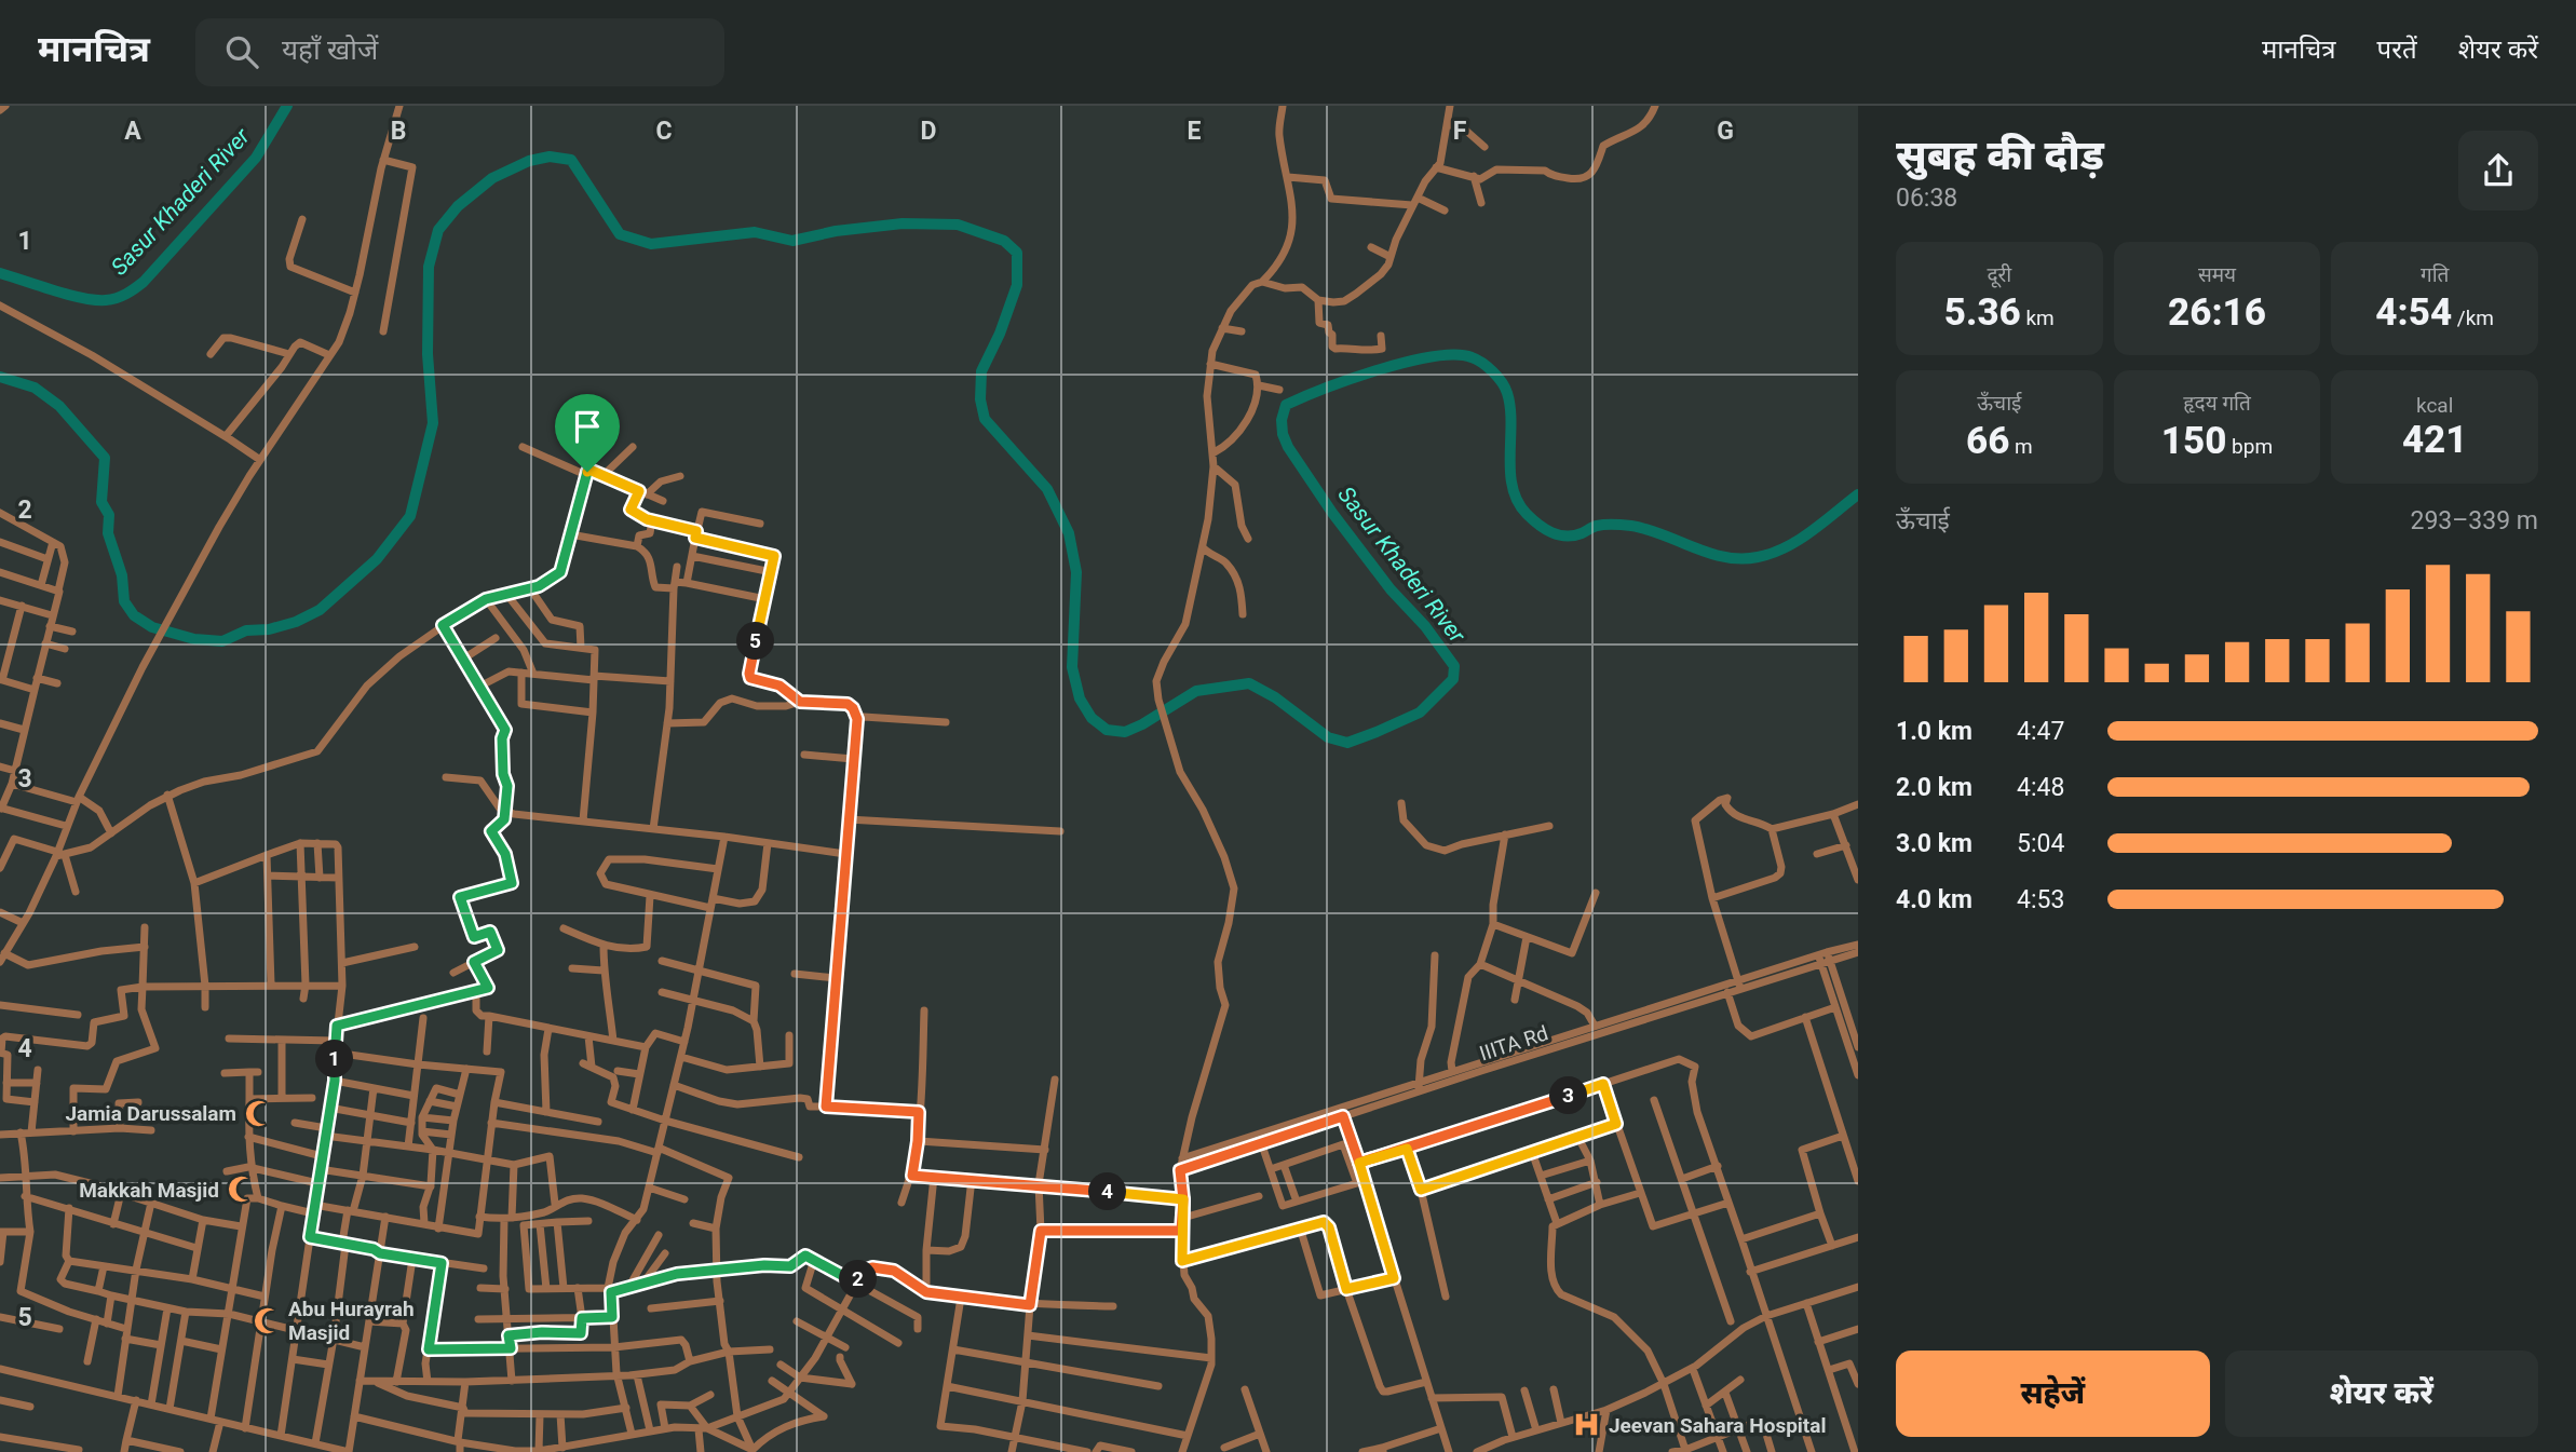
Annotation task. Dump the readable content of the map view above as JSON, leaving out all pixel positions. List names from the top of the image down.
{
  "streets": {
    "street": ["IIITA Rd"]
  },
  "water": ["Sasur Khaderi River"],
  "places": {
    "mosque": ["Jamia Darussalam", "Makkah Masjid", "Abu Hurayrah Masjid"],
    "hospital": ["Jeevan Sahara Hospital"]
  },
  "page": {
    "header": "मानचित्र",
    "search": "यहाँ खोजें",
    "nav": ["मानचित्र", "परतें", "शेयर करें"],
    "heading": ["सुबह की दौड़", "06:38"],
    "stats": [
      ["दूरी", "5.36 km"],
      ["समय", "26:16"],
      ["गति", "4:54 /km"],
      ["ऊँचाई", "66 m"],
      ["हृदय गति", "150 bpm"],
      ["kcal", "421"]
    ],
    "chart": ["ऊँचाई", "293–339 m"],
    "pins": [
      "5",
      "1",
      "3",
      "4",
      "2"
    ],
    "list": [
      {
        "name": "1.0 km",
        "note": "4:47"
      },
      {
        "name": "2.0 km",
        "note": "4:48"
      },
      {
        "name": "3.0 km",
        "note": "5:04"
      },
      {
        "name": "4.0 km",
        "note": "4:53"
      }
    ],
    "buttons": ["सहेजें", "शेयर करें"]
  },
  "grid": {
    "columns": [
      "A",
      "B",
      "C",
      "D",
      "E",
      "F",
      "G"
    ],
    "rows": [
      "1",
      "2",
      "3",
      "4",
      "5"
    ]
  }
}
